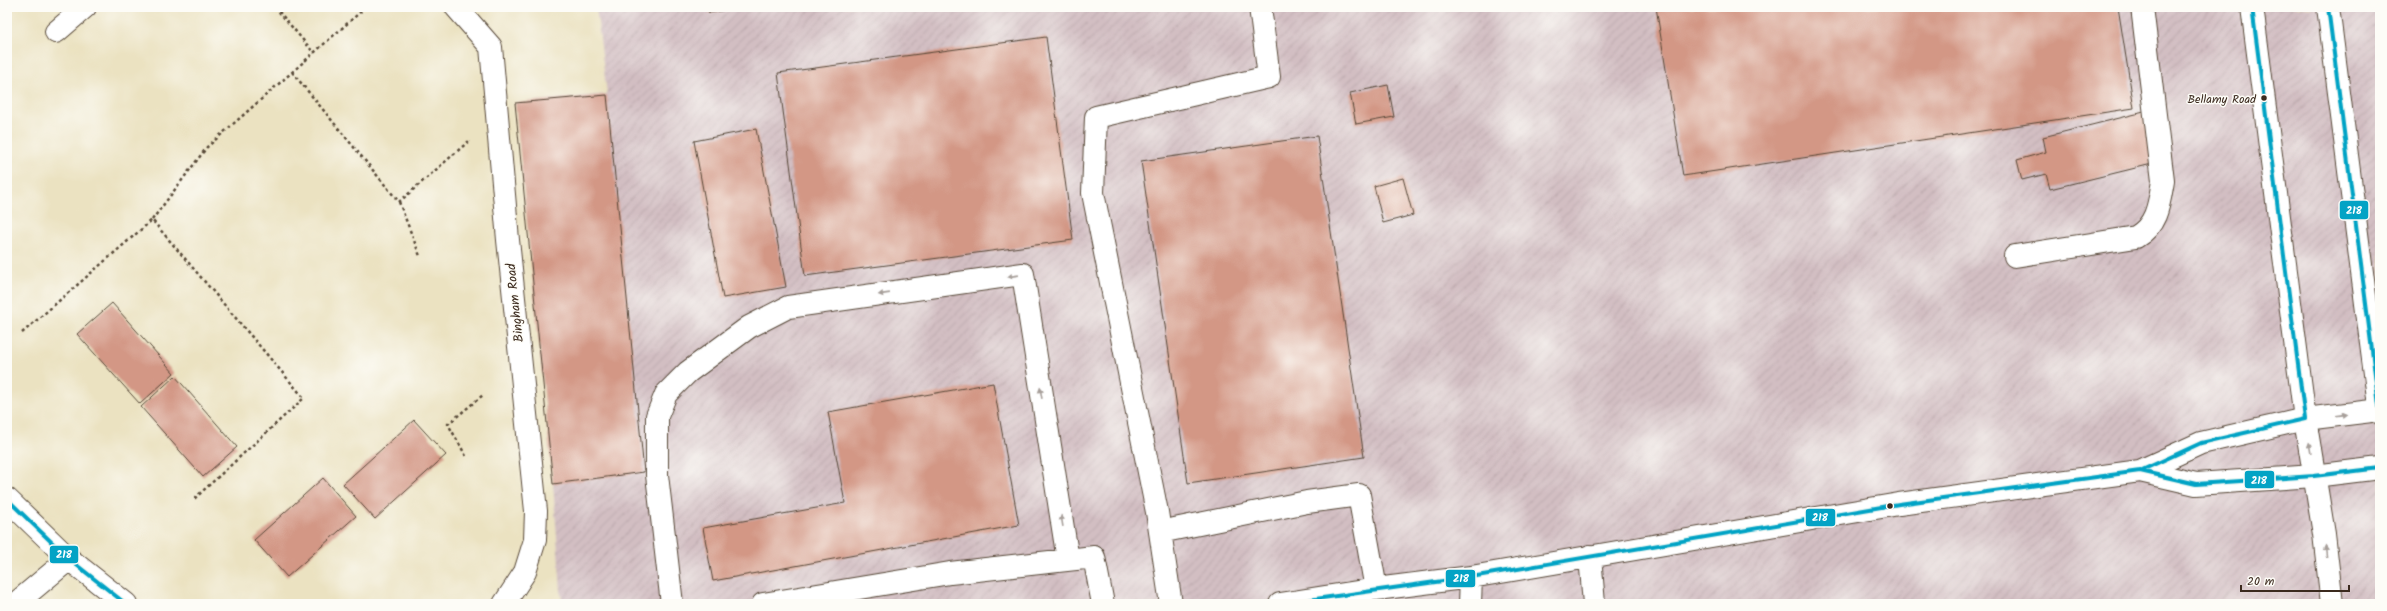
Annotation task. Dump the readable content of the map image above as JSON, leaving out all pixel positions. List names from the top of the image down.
{
  "streets": {
    "street": ["Bingham Road"]
  },
  "places": ["Bellamy Road"],
  "lines": ["transit line 218"],
  "scale_bar": "20 m"
}
